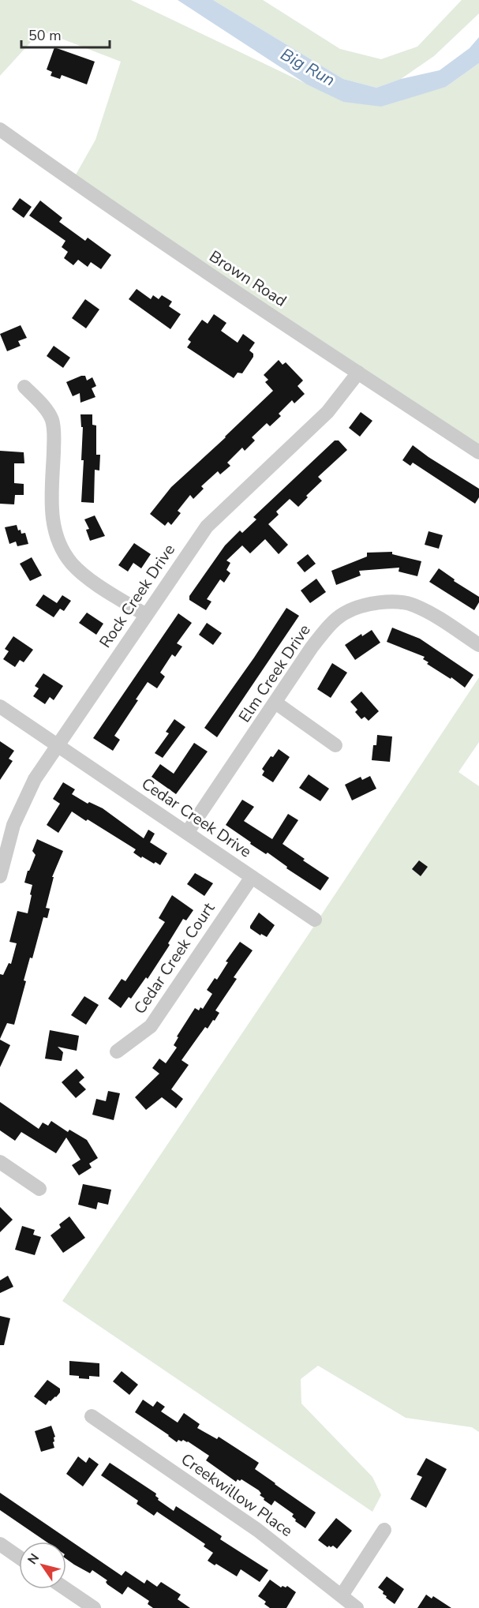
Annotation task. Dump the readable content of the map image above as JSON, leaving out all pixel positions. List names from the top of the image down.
{
  "streets": {
    "street": [
      "Brown Road",
      "Rock Creek Drive",
      "Elm Creek Drive",
      "Cedar Creek Drive",
      "Cedar Creek Court",
      "Creekwillow Place"
    ]
  },
  "crossings": [
    ["Brown Road", "Rock Creek Drive"],
    ["Rock Creek Drive", "Cedar Creek Drive"],
    ["Elm Creek Drive", "Cedar Creek Drive"],
    ["Cedar Creek Drive", "Cedar Creek Court"]
  ],
  "water": ["Big Run"],
  "scale_bar": "50 m",
  "north": "top left"
}
